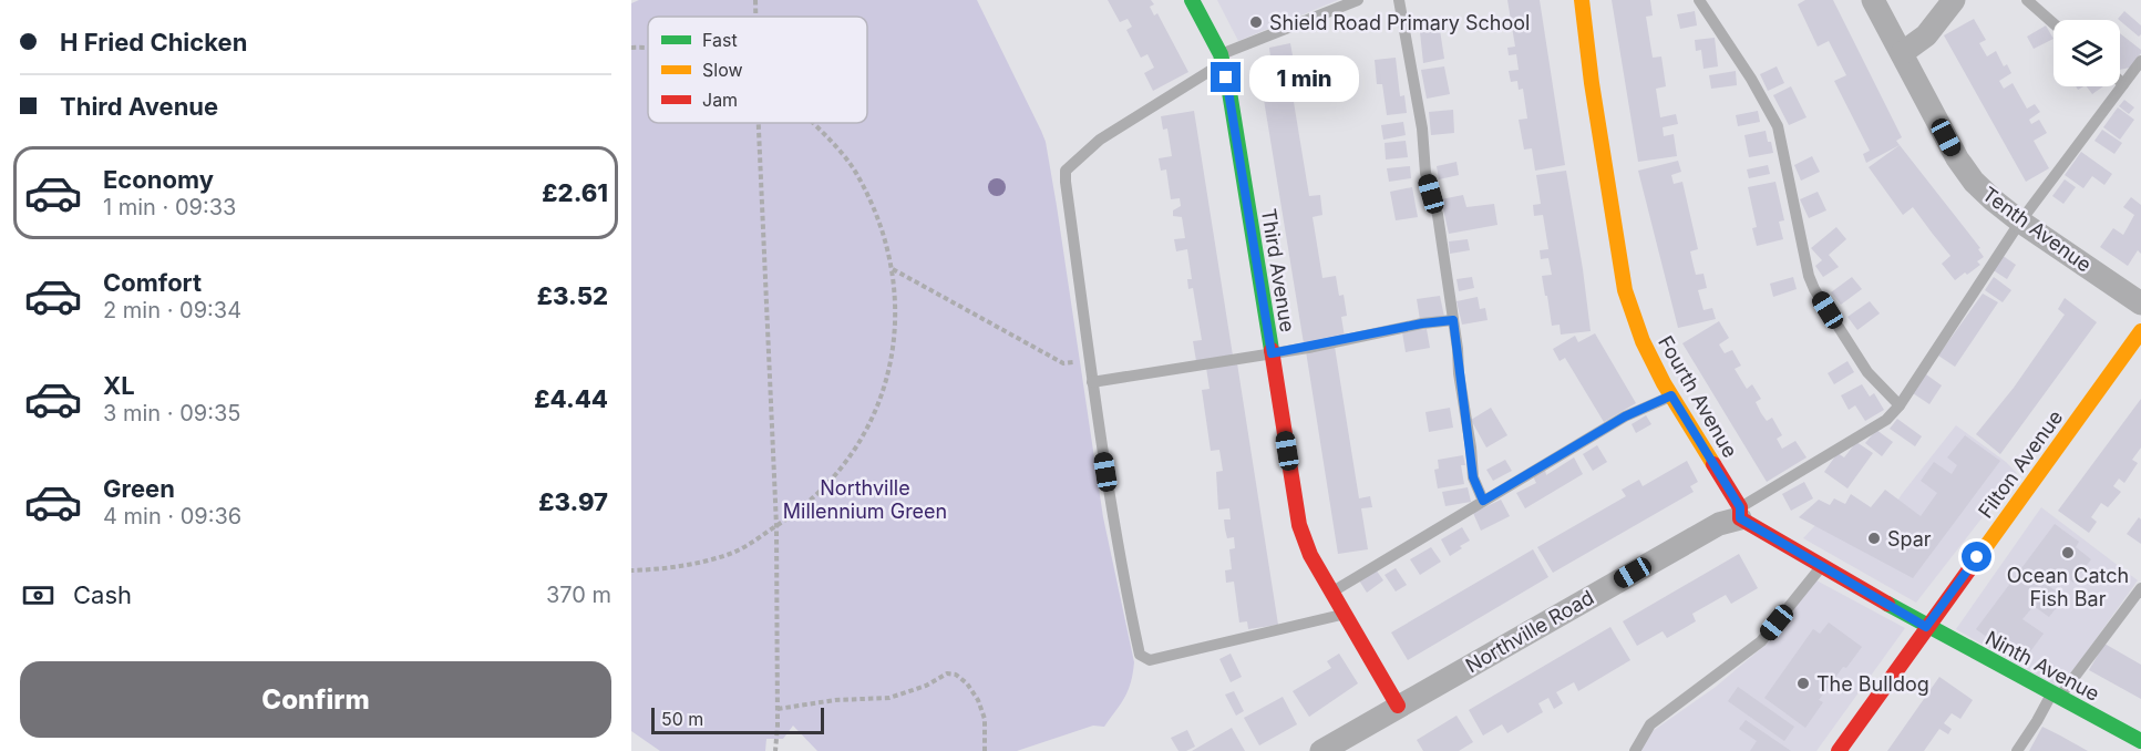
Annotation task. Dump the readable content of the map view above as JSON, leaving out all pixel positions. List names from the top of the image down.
{
  "streets": {
    "street": [
      "Tenth Avenue",
      "Third Avenue",
      "Fourth Avenue",
      "Filton Avenue",
      "Northville Road",
      "Ninth Avenue"
    ]
  },
  "crossings": [
    ["Third Avenue", "Northville Road"],
    ["Fourth Avenue", "Filton Avenue"],
    ["Fourth Avenue", "Northville Road"],
    ["Fourth Avenue", "Ninth Avenue"],
    ["Filton Avenue", "Ninth Avenue"]
  ],
  "parks": ["Northville Millennium Green"],
  "places": [
    "Shield Road Primary School",
    "Spar",
    "Ocean Catch Fish Bar",
    "The Bulldog"
  ],
  "legend": ["Fast", "Slow", "Jam"],
  "scale_bar": "50 m",
  "page": {
    "banner": ["H Fried Chicken", "Third Avenue"],
    "bubble": "1 min",
    "list": [
      {
        "name": "Economy",
        "note": "1 min · 09:33",
        "value": "£2.61"
      },
      {
        "name": "Comfort",
        "note": "2 min · 09:34",
        "value": "£3.52"
      },
      {
        "name": "XL",
        "note": "3 min · 09:35",
        "value": "£4.44"
      },
      {
        "name": "Green",
        "note": "4 min · 09:36",
        "value": "£3.97"
      }
    ],
    "pay": ["Cash", "370 m"],
    "buttons": "Confirm",
    "scale": "50 m"
  }
}
